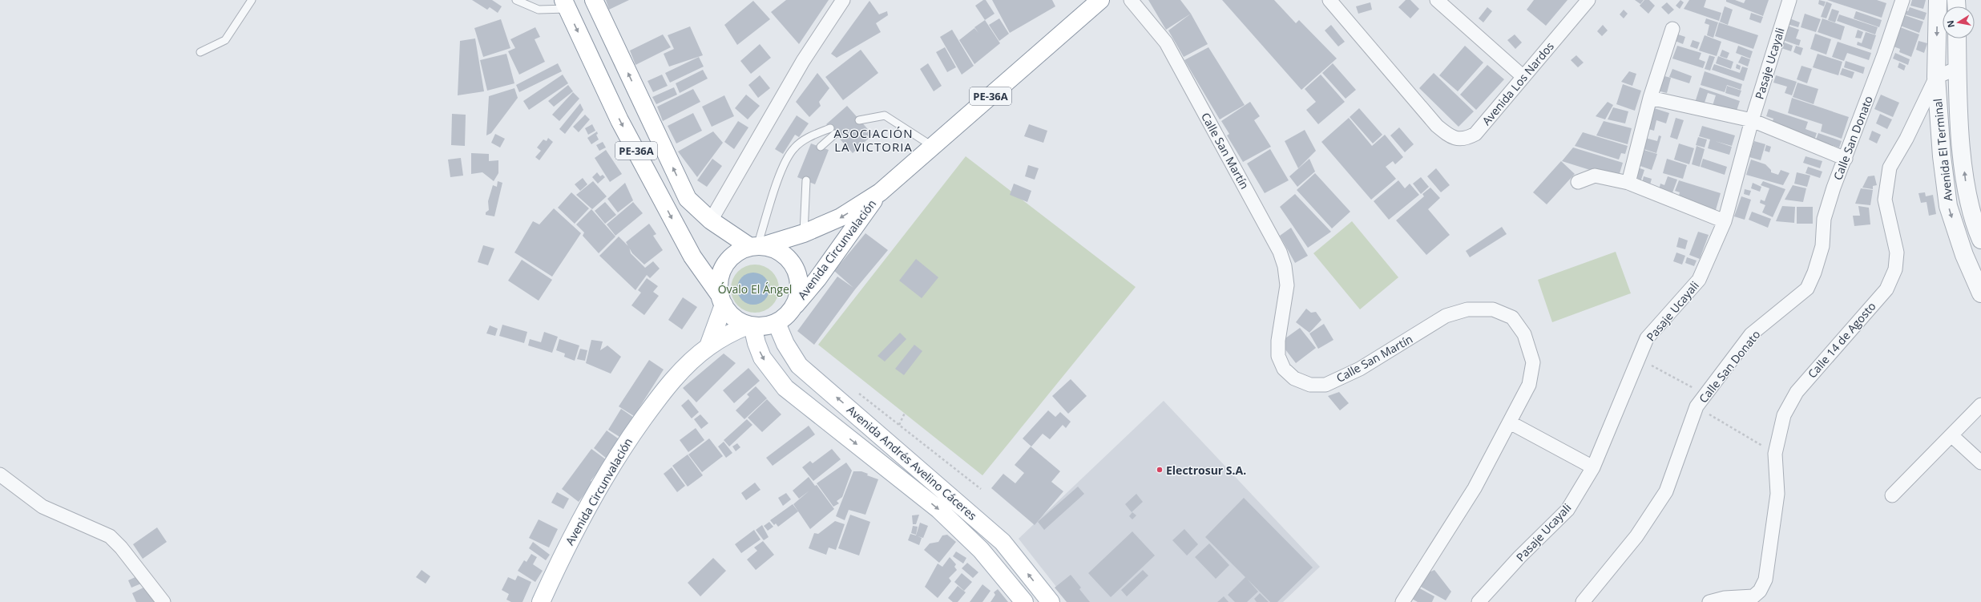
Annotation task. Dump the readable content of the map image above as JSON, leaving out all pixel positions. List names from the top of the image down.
{
  "streets": {
    "main road": ["PE-36A", "Avenida Circunvalación", "Avenida Andrés Avelino Cáceres"],
    "street": [
      "Pasaje Ucayali",
      "Avenida Los Nardos",
      "Calle San Donato",
      "Avenida El Terminal",
      "Calle San Martín",
      "Calle 14 de Agosto"
    ]
  },
  "crossings": [
    ["PE-36A", "Avenida Circunvalación"],
    ["PE-36A", "Avenida Andrés Avelino Cáceres"],
    ["Avenida El Terminal", "Calle 14 de Agosto"],
    ["Avenida Circunvalación", "Avenida Andrés Avelino Cáceres"]
  ],
  "districts": ["ASOCIACIÓN LA VICTORIA"],
  "parks": ["Óvalo El Ángel"],
  "places": ["Electrosur S.A."],
  "north": "left"
}
